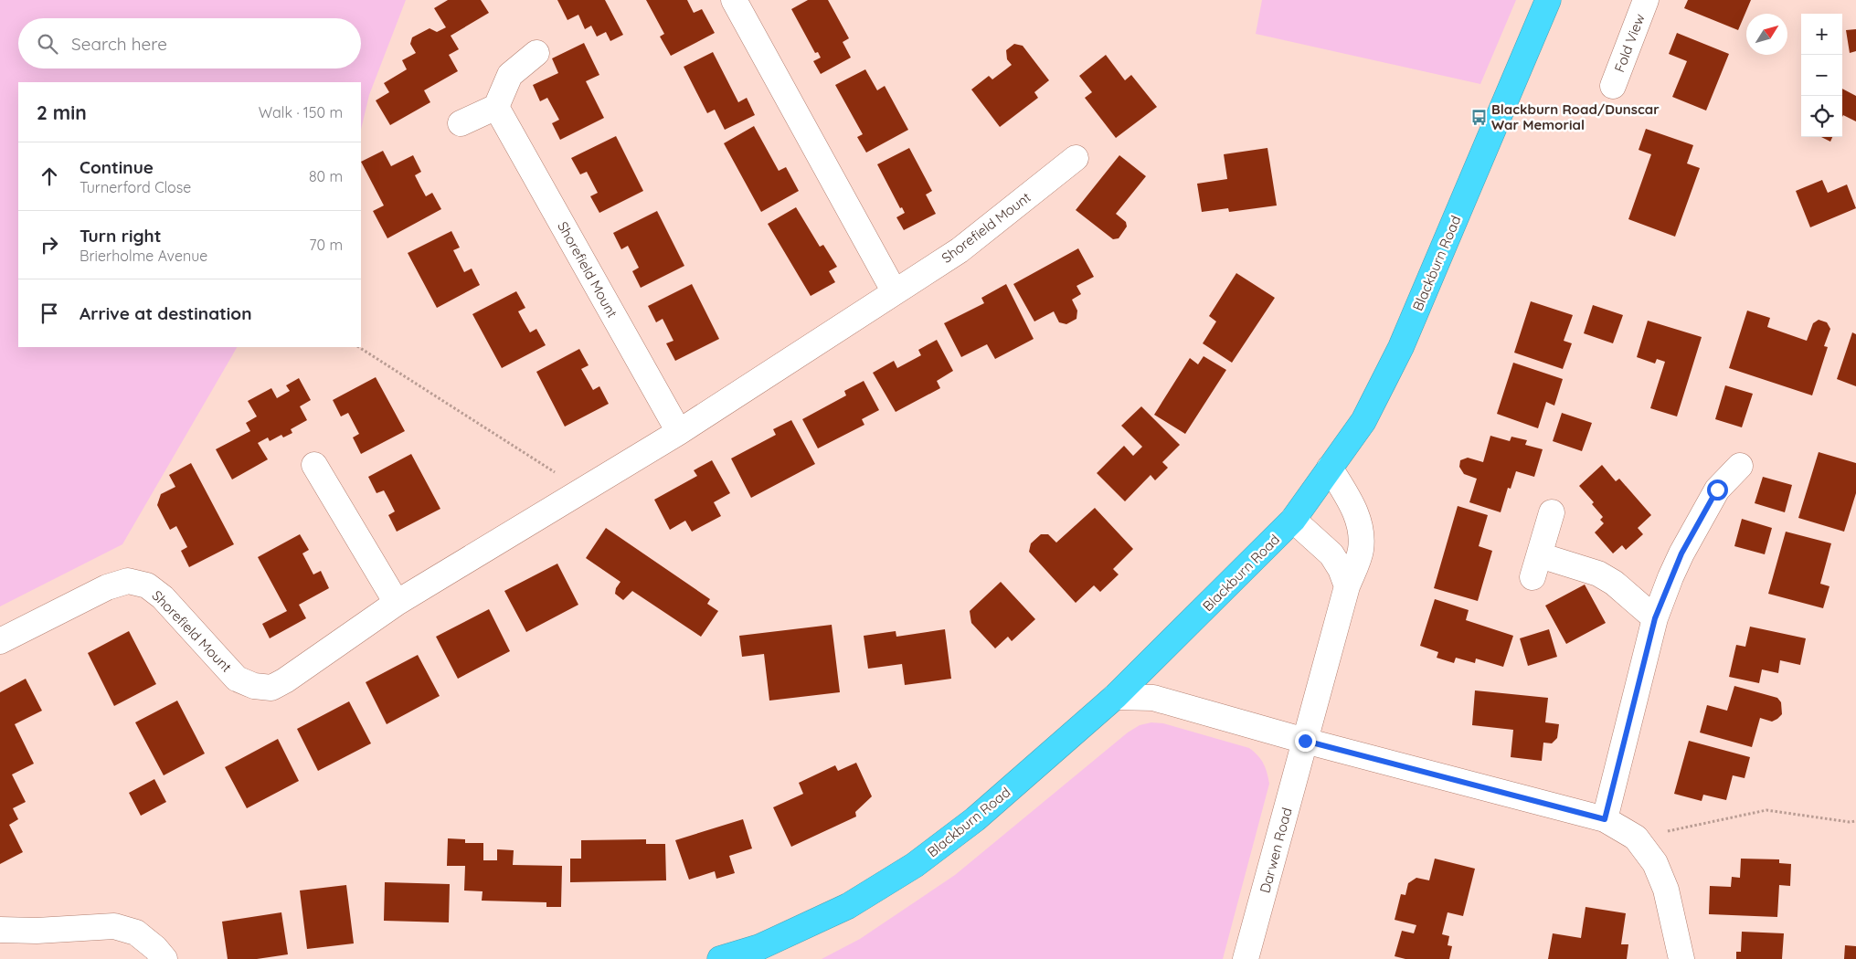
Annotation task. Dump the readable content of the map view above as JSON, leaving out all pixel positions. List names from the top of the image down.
{
  "streets": {
    "highway": ["Blackburn Road"],
    "street": ["Fold View", "Shorefield Mount", "Darwen Road"]
  },
  "crossings": [
    ["Blackburn Road", "Darwen Road"]
  ],
  "places": {
    "bus stop": ["Blackburn Road/Dunscar War Memorial"]
  },
  "north": "top right",
  "page": {
    "map_buttons": ["+", "−"],
    "search": "Search here",
    "heading": ["2 min", "Walk · 150 m"],
    "list": [
      ["Continue", "Turnerford Close", "80 m"],
      ["Turn right", "Brierholme Avenue", "70 m"],
      "Arrive at destination"
    ]
  }
}
